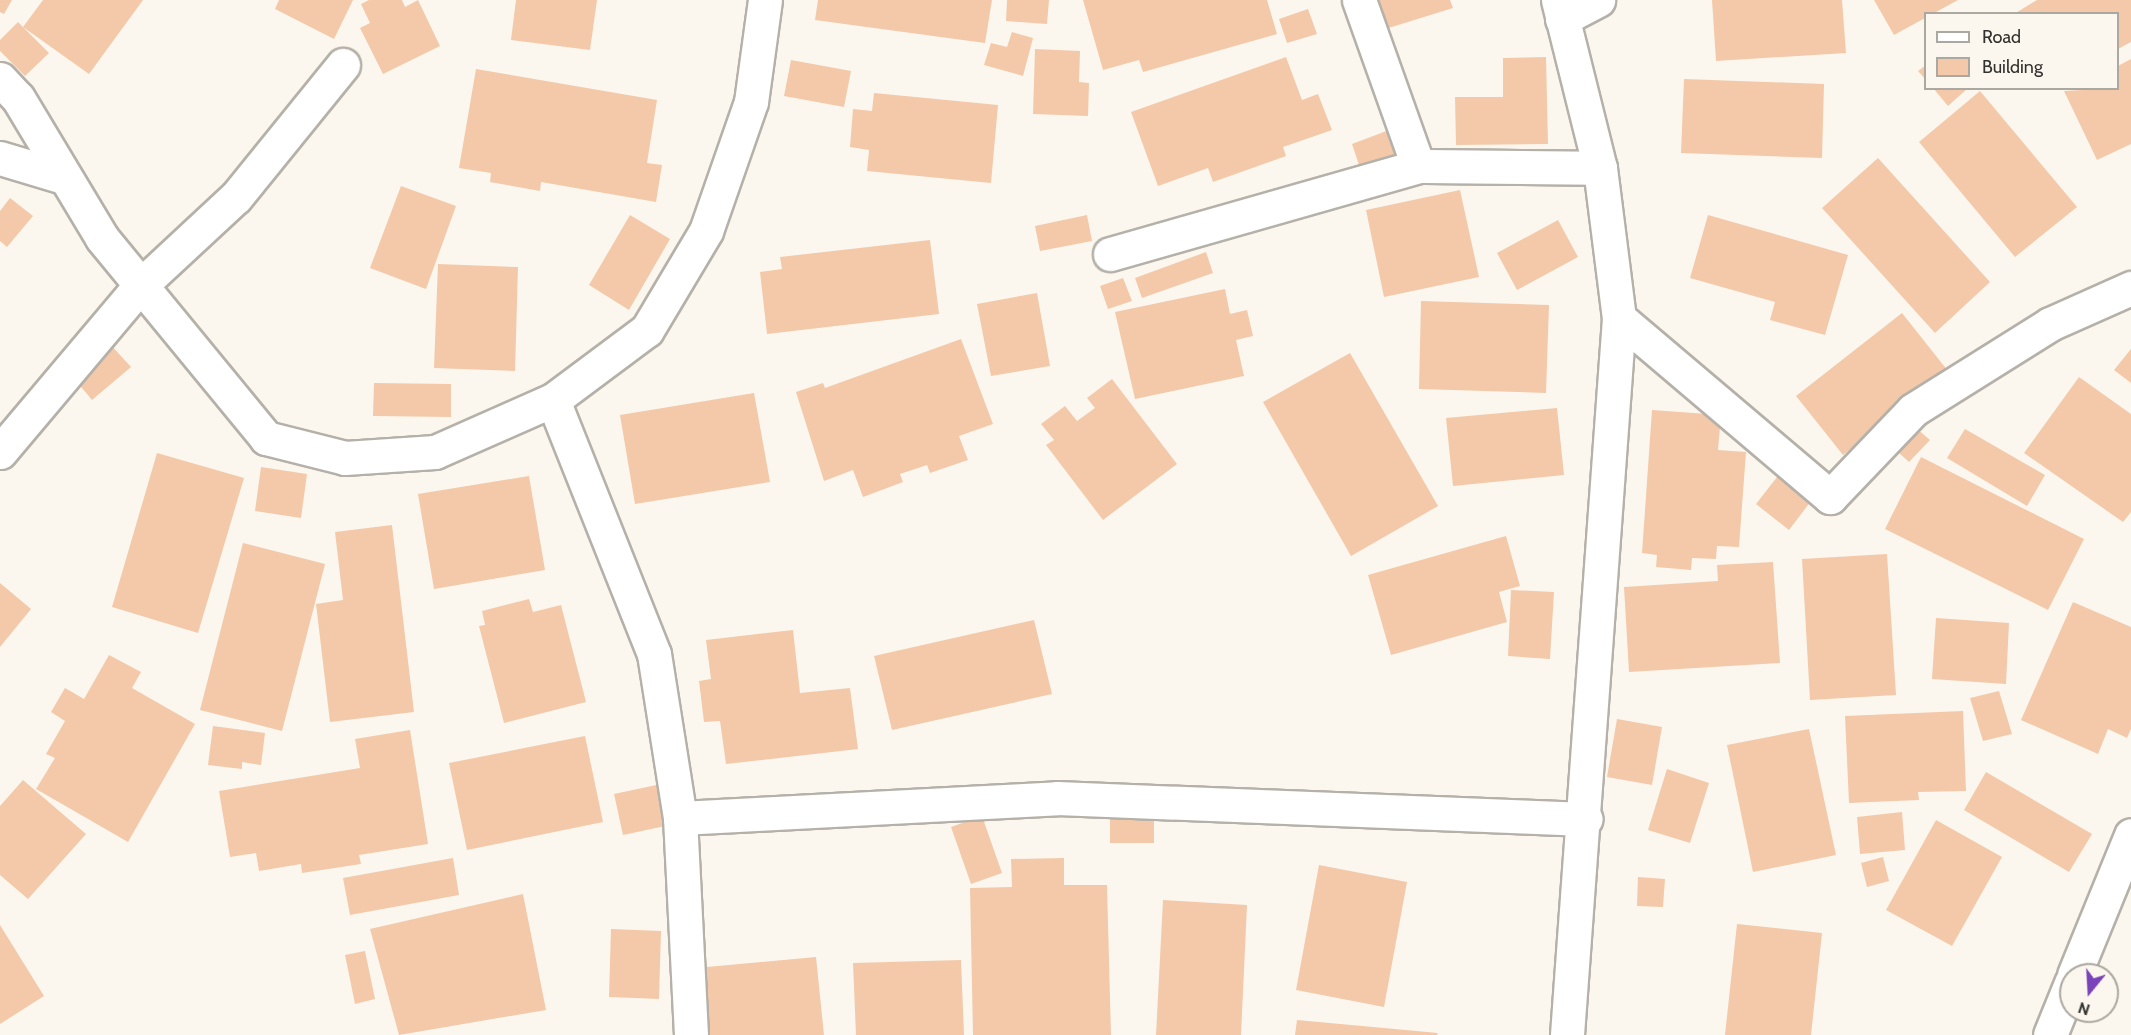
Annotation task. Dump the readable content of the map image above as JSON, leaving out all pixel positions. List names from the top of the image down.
{
  "legend": ["Road", "Building"],
  "north": "bottom"
}
